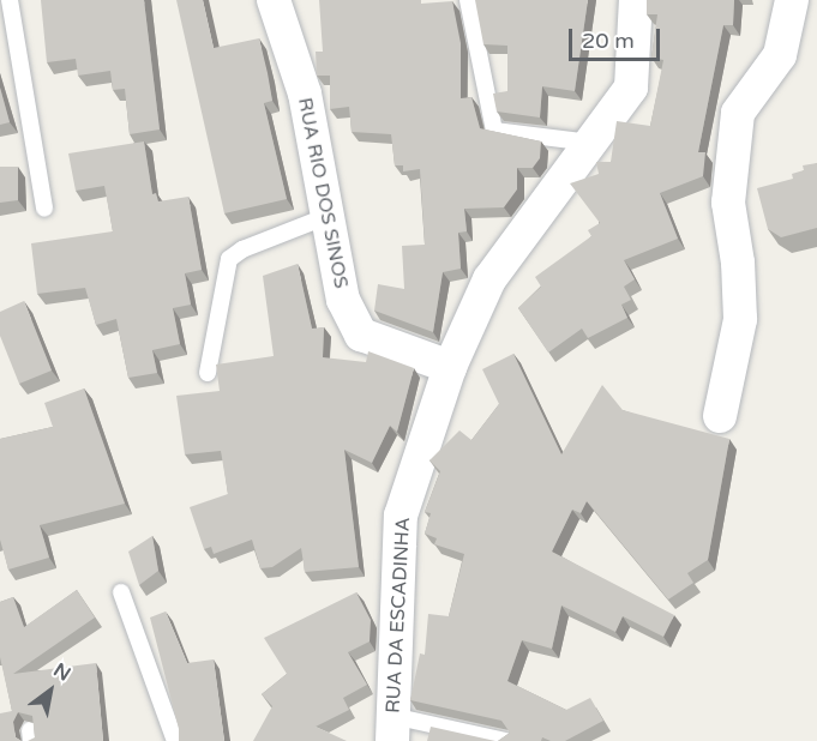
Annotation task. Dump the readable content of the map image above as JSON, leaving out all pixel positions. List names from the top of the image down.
{
  "streets": {
    "street": ["RUA RIO DOS SINOS", "RUA DA ESCADINHA"]
  },
  "crossings": [
    ["RUA RIO DOS SINOS", "RUA DA ESCADINHA"]
  ],
  "scale_bar": "20 m",
  "north": "top right"
}
